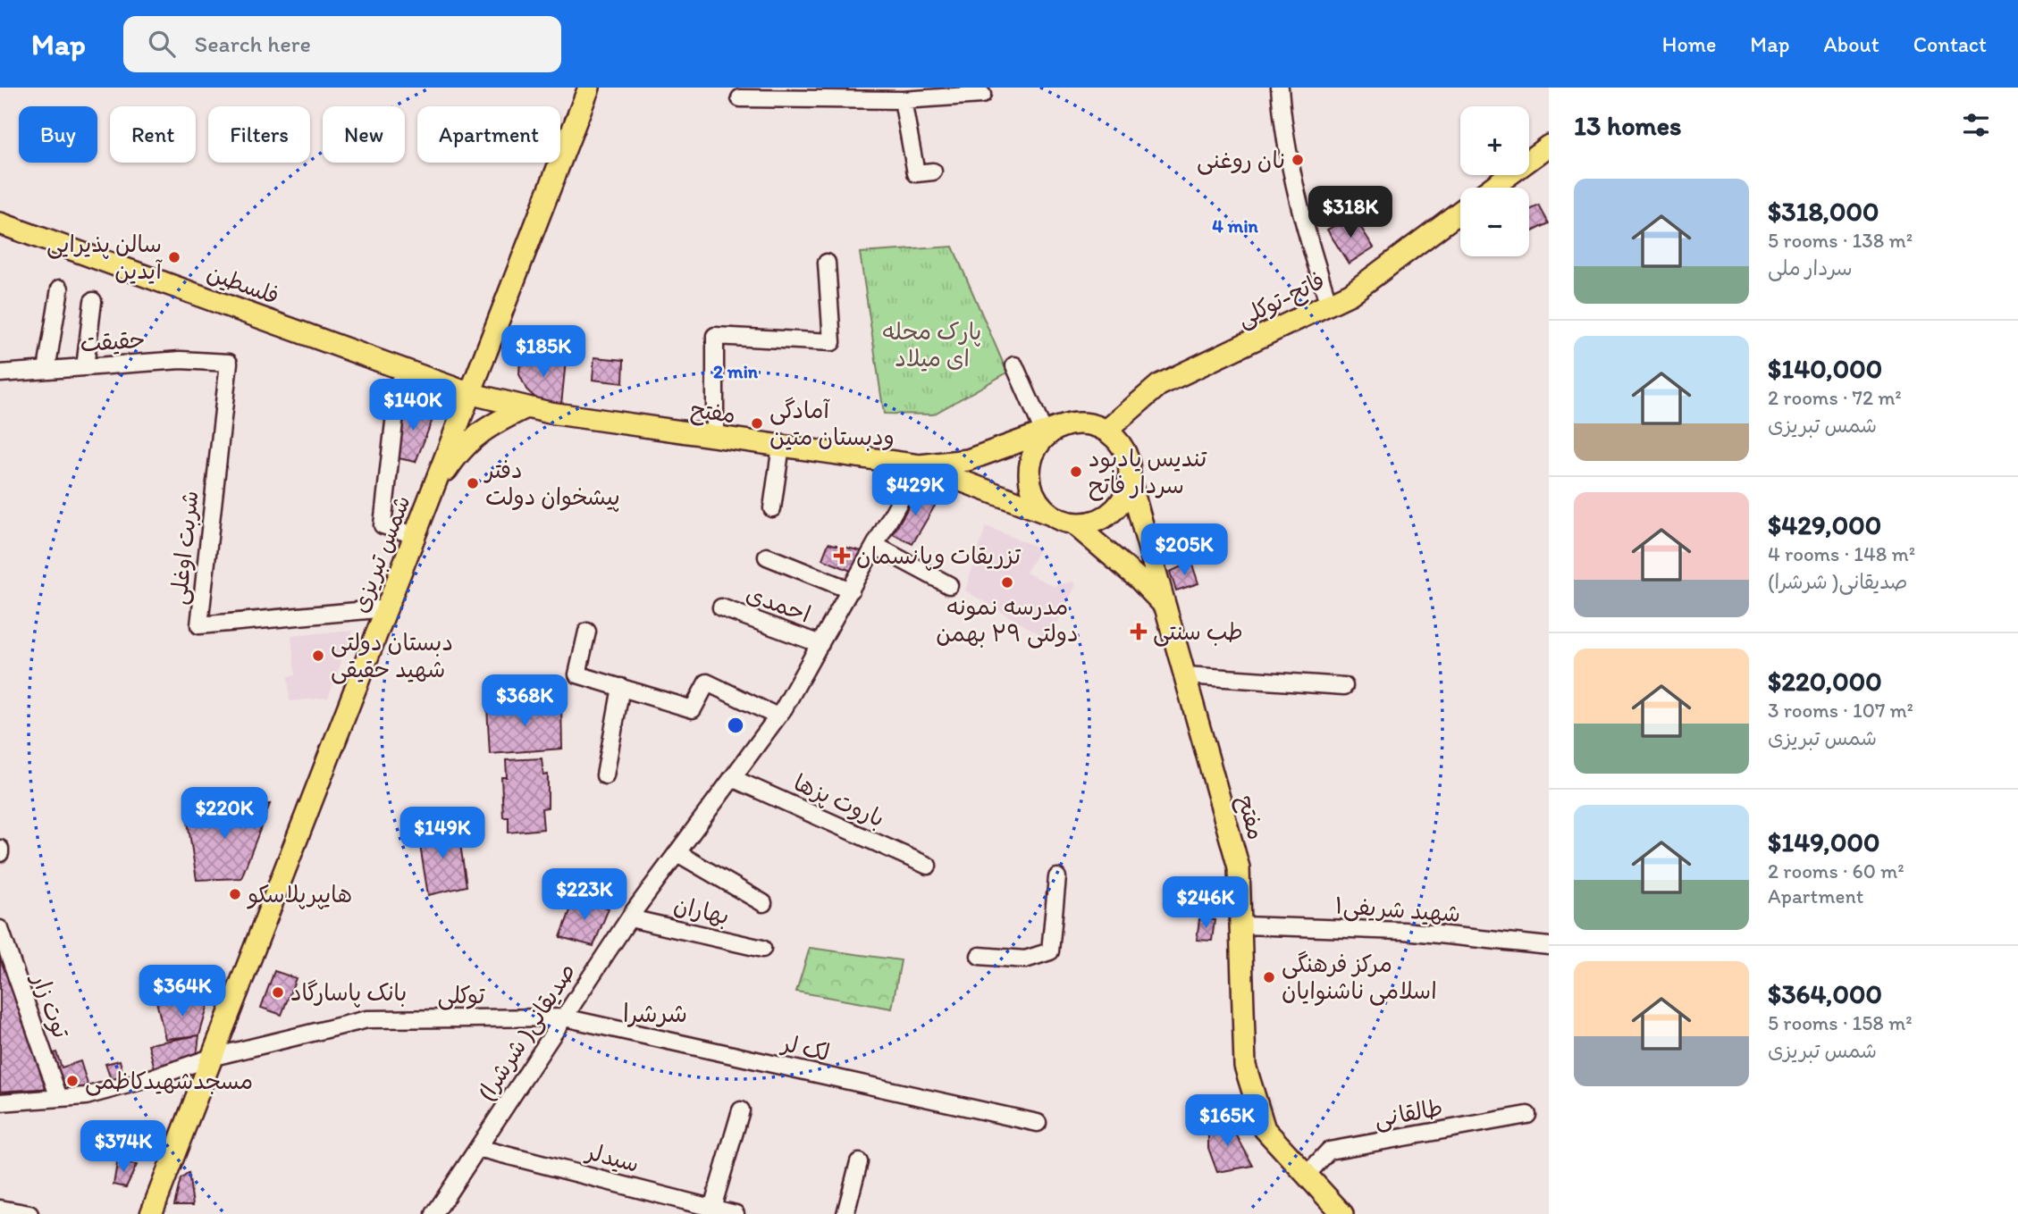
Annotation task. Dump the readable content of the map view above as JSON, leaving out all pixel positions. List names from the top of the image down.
{
  "streets": {
    "main road": [
      "فلسطین",
      "فاتح-توکلی",
      "مفتح",
      "شمس تبریزی"
    ],
    "street": [
      "حقیقت",
      "شربت اوغلی",
      "احمدی",
      "باروت پزها",
      "شهید شریفی۱",
      "بهاران",
      "توکلی",
      "توت زار",
      "(شرشرا )صدیقانی",
      "لک لر",
      "طالقانی",
      "سیدلر"
    ]
  },
  "crossings": [
    ["فلسطین", "مفتح"],
    ["فلسطین", "شمس تبریزی"],
    ["فاتح-توکلی", "مفتح"],
    ["حقیقت", "شربت اوغلی"],
    ["مفتح", "شمس تبریزی"],
    ["مفتح", "شهید شریفی۱"],
    ["مفتح", "(شرشرا )صدیقانی"],
    ["مفتح", "طالقانی"],
    ["شربت اوغلی", "شمس تبریزی"],
    ["شمس تبریزی", "توکلی"],
    ["احمدی", "(شرشرا )صدیقانی"],
    ["باروت پزها", "(شرشرا )صدیقانی"],
    ["بهاران", "(شرشرا )صدیقانی"],
    ["توکلی", "توت زار"],
    ["توکلی", "(شرشرا )صدیقانی"],
    ["توکلی", "لک لر"],
    ["(شرشرا )صدیقانی", "لک لر"],
    ["(شرشرا )صدیقانی", "سیدلر"]
  ],
  "districts": ["شرشرا"],
  "parks": ["پارک محله ای میلاد"],
  "places": {
    "other": [
      "نان روغنی",
      "سالن پذیرایی آیدین",
      "آمادگی ودبستان متین",
      "تندیس یادبود سردار فاتح",
      "دفتر پیشخوان دولت",
      "مدرسه نمونه دولتی ۲۹ بهمن",
      "دبستان دولتی شهید حقیقی",
      "هایپرپلاسکو",
      "مرکز فرهنگی اسلامی ناشنوایان",
      "بانک پاسارگاد",
      "مسجدشهیدکاظمی"
    ],
    "health": ["تزریقات وپانسمان", "طب سنتی"]
  },
  "page": {
    "header": "Map",
    "search": "Search here",
    "nav": [
      "Home",
      "Map",
      "About",
      "Contact"
    ],
    "heading": "13 homes",
    "map_buttons": ["+", "−"],
    "chip": [
      "Buy",
      "Rent",
      "Filters",
      "New",
      "Apartment"
    ],
    "list": [
      {
        "name": "$318,000",
        "note": "5 rooms · 138 m² · سردار ملی"
      },
      {
        "name": "$140,000",
        "note": "2 rooms · 72 m² · شمس تبریزی"
      },
      {
        "name": "$429,000",
        "note": "4 rooms · 148 m² · (شرشرا )صدیقانی"
      },
      {
        "name": "$220,000",
        "note": "3 rooms · 107 m² · شمس تبریزی"
      },
      {
        "name": "$149,000",
        "note": "2 rooms · 60 m² · Apartment"
      },
      {
        "name": "$364,000",
        "note": "5 rooms · 158 m² · شمس تبریزی"
      }
    ],
    "price": [
      "$318K",
      "$185K",
      "$140K",
      "$429K",
      "$205K",
      "$368K",
      "$220K",
      "$149K",
      "$223K",
      "$246K",
      "$364K",
      "$165K",
      "$374K"
    ]
  },
  "rings": ["4 min", "2 min"]
}
